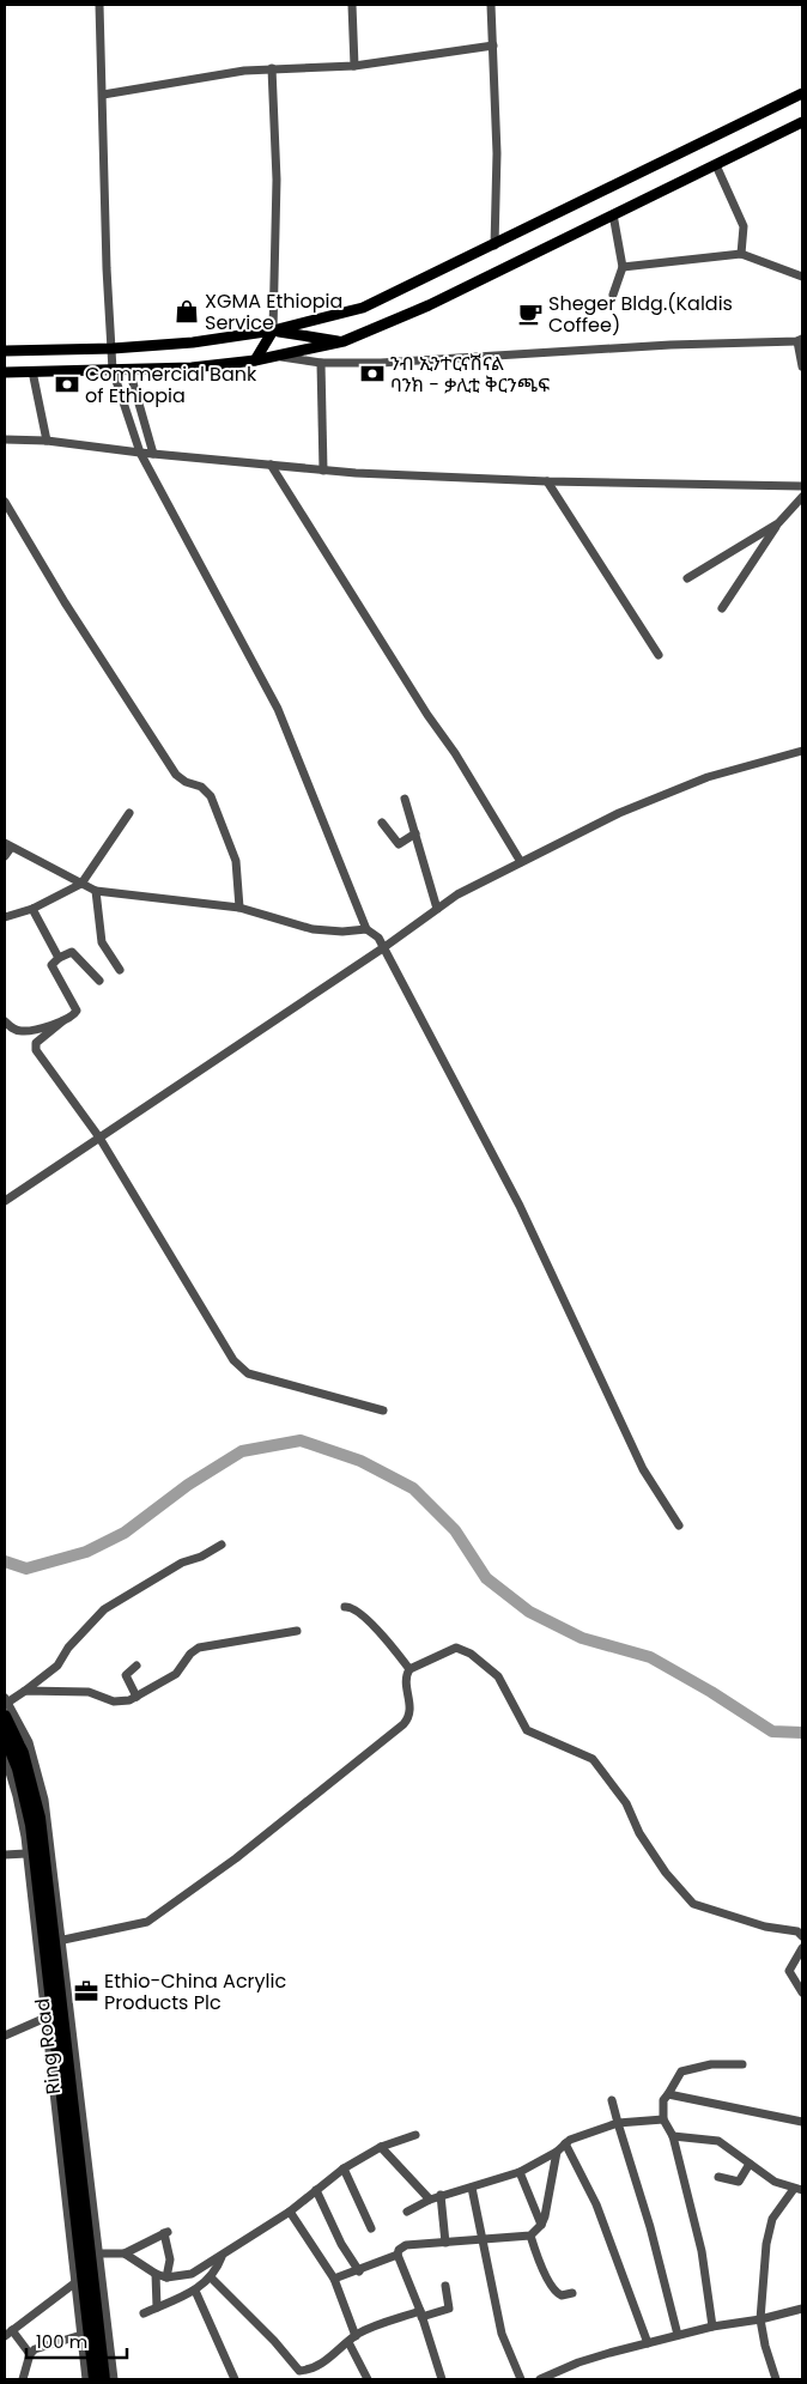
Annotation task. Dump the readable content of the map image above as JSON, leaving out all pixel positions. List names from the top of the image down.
{
  "streets": {
    "highway": ["Ring Road"]
  },
  "places": {
    "shop": ["XGMA Ethiopia Service"],
    "cafe": ["Sheger Bldg.(Kaldis Coffee)"],
    "bank": ["ንብ ኢንተርናሽናል ባንክ - ቃሊቲ ቅርንጫፍ", "Commercial Bank of Ethiopia"],
    "office": ["Ethio-China Acrylic Products Plc"]
  },
  "scale_bar": "100 m"
}
